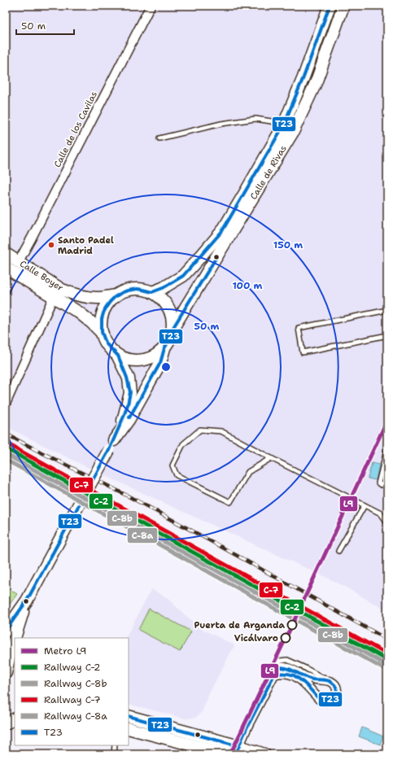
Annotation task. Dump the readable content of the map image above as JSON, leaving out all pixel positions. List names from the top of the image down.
{
  "streets": {
    "main road": ["Calle de Rivas", "Calle Boyer"],
    "street": ["Calle de los Cavilas"]
  },
  "crossings": [
    ["Calle de los Cavilas", "Calle Boyer"],
    ["Calle de Rivas", "Calle Boyer"]
  ],
  "places": ["Santo Padel Madrid", "Puerta de Arganda", "Vicálvaro"],
  "lines": [
    "transit line T23",
    "metro line L9",
    "rail line C-7",
    "rail line C-2",
    "rail line C-8b",
    "rail line C-8a"
  ],
  "legend": [
    "Metro L9",
    "Railway C-2",
    "Railway C-8b",
    "Railway C-7",
    "Railway C-8a",
    "T23"
  ],
  "scale_bar": "50 m",
  "rings": ["150 m", "100 m", "50 m"]
}
